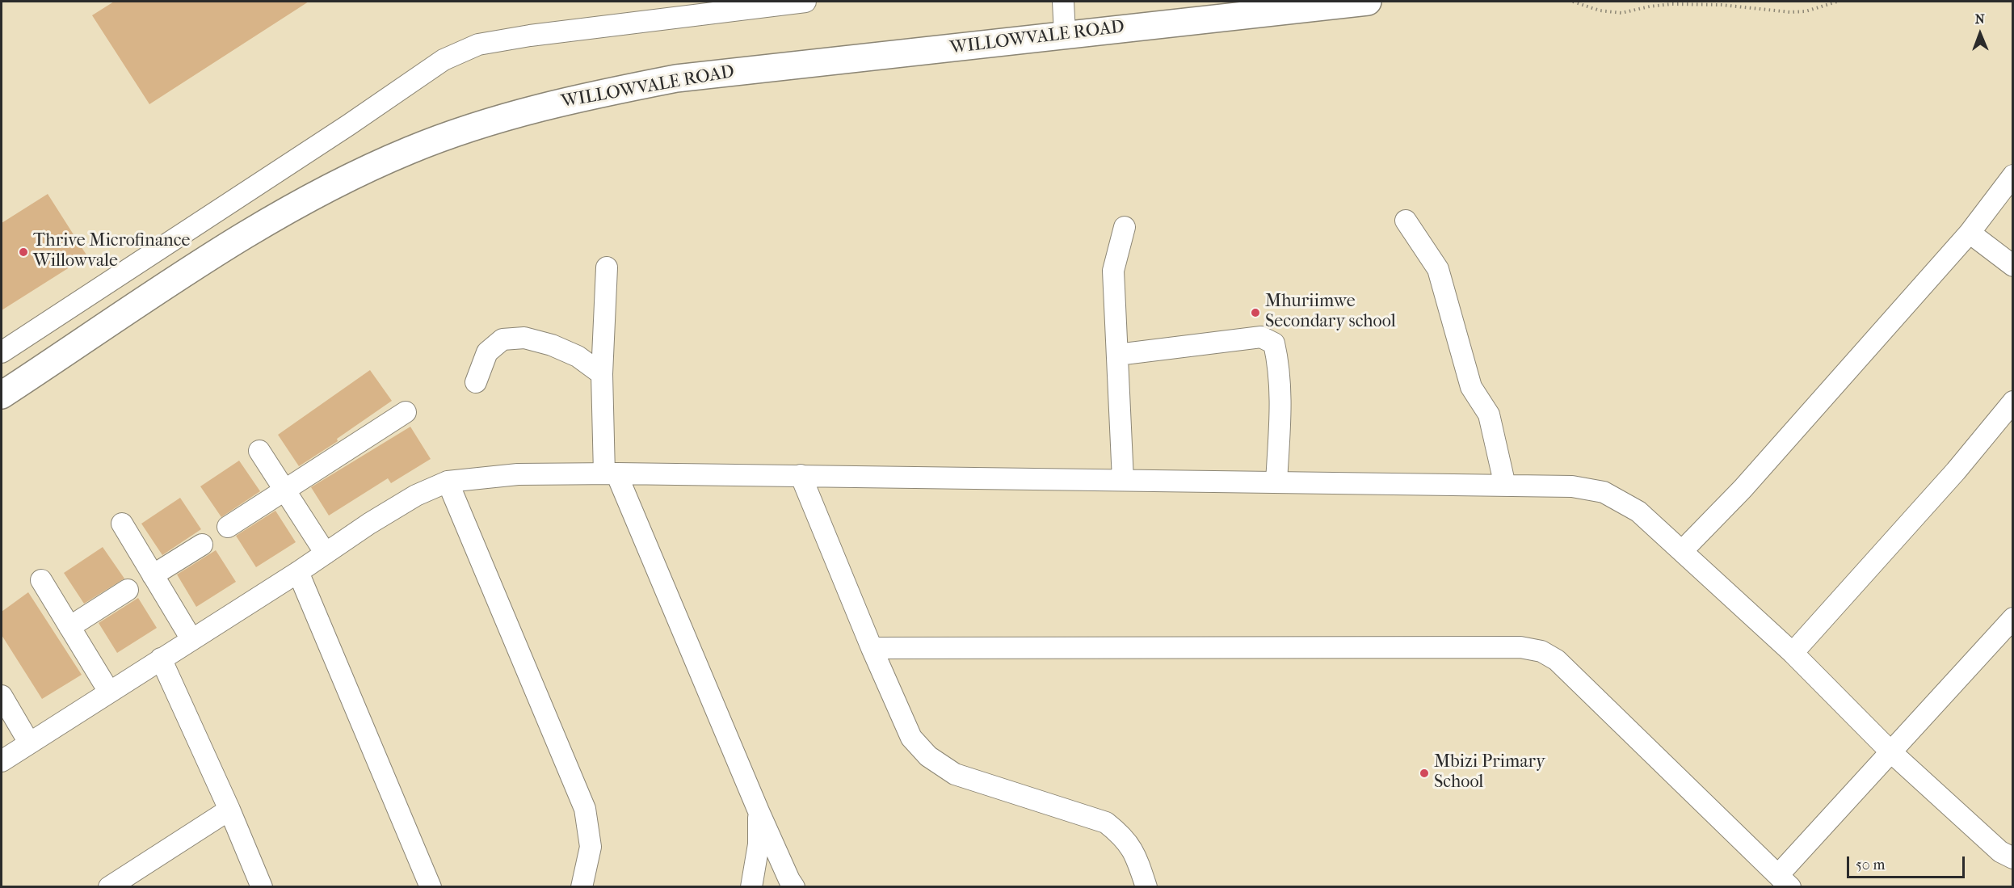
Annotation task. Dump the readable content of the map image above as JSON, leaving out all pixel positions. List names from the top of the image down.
{
  "streets": {
    "main road": ["WILLOWVALE ROAD"]
  },
  "places": ["Thrive Microfinance Willowvale", "Mhuriimwe Secondary school", "Mbizi Primary School"],
  "scale_bar": "50 m",
  "north": "top"
}
